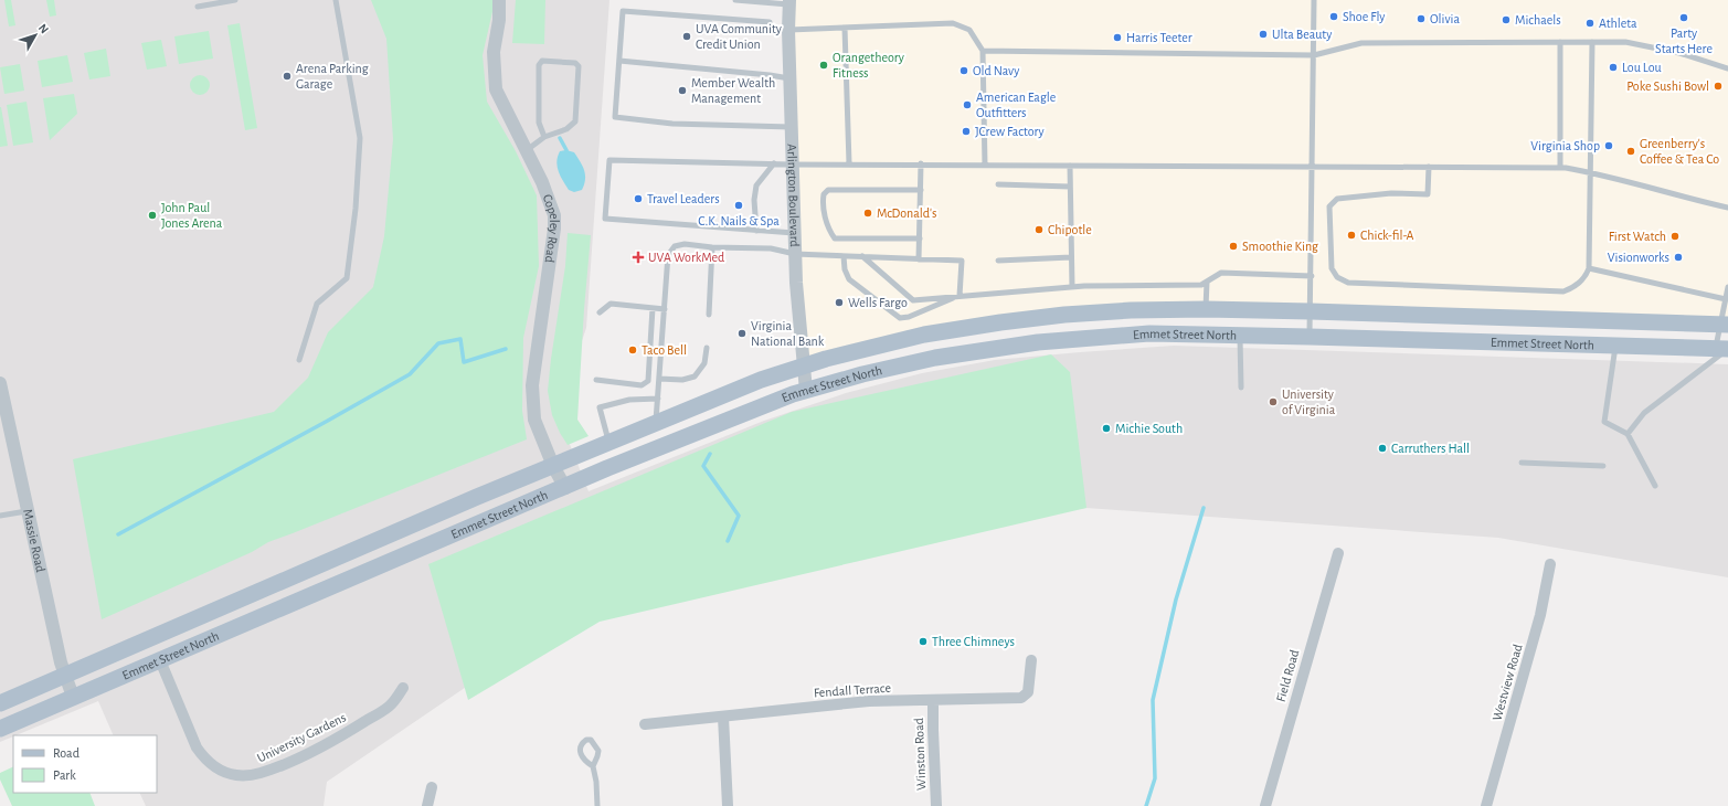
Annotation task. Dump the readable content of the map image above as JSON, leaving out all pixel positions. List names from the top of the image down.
{
  "streets": {
    "main road": ["Emmet Street North"],
    "street": [
      "Arlington Boulevard",
      "Copeley Road",
      "Massie Road",
      "Field Road",
      "Westview Road",
      "Fendall Terrace",
      "University Gardens",
      "Winston Road"
    ]
  },
  "crossings": [
    ["Arlington Boulevard", "Emmet Street North"],
    ["Copeley Road", "Emmet Street North"],
    ["Emmet Street North", "Massie Road"],
    ["Emmet Street North", "University Gardens"],
    ["Fendall Terrace", "Winston Road"]
  ],
  "places": {
    "other": [
      "Shoe Fly",
      "Party Starts Here",
      "Olivia",
      "Michaels",
      "Athleta",
      "Ulta Beauty",
      "UVA Community Credit Union",
      "Harris Teeter",
      "Orangetheory Fitness",
      "Lou Lou",
      "Old Navy",
      "Arena Parking Garage",
      "Poke Sushi Bowl",
      "Member Wealth Management",
      "American Eagle Outfitters",
      "JCrew Factory",
      "Virginia Shop",
      "Greenberry's Coffee & Tea Co",
      "Travel Leaders",
      "C.K. Nails & Spa",
      "McDonald's",
      "John Paul Jones Arena",
      "Chipotle",
      "Chick-fil-A",
      "First Watch",
      "Smoothie King",
      "Visionworks",
      "Wells Fargo",
      "Virginia National Bank",
      "Taco Bell",
      "University of Virginia",
      "Michie South",
      "Carruthers Hall",
      "Three Chimneys"
    ],
    "health": ["UVA WorkMed"]
  },
  "legend": ["Road", "Park"],
  "north": "top right"
}
